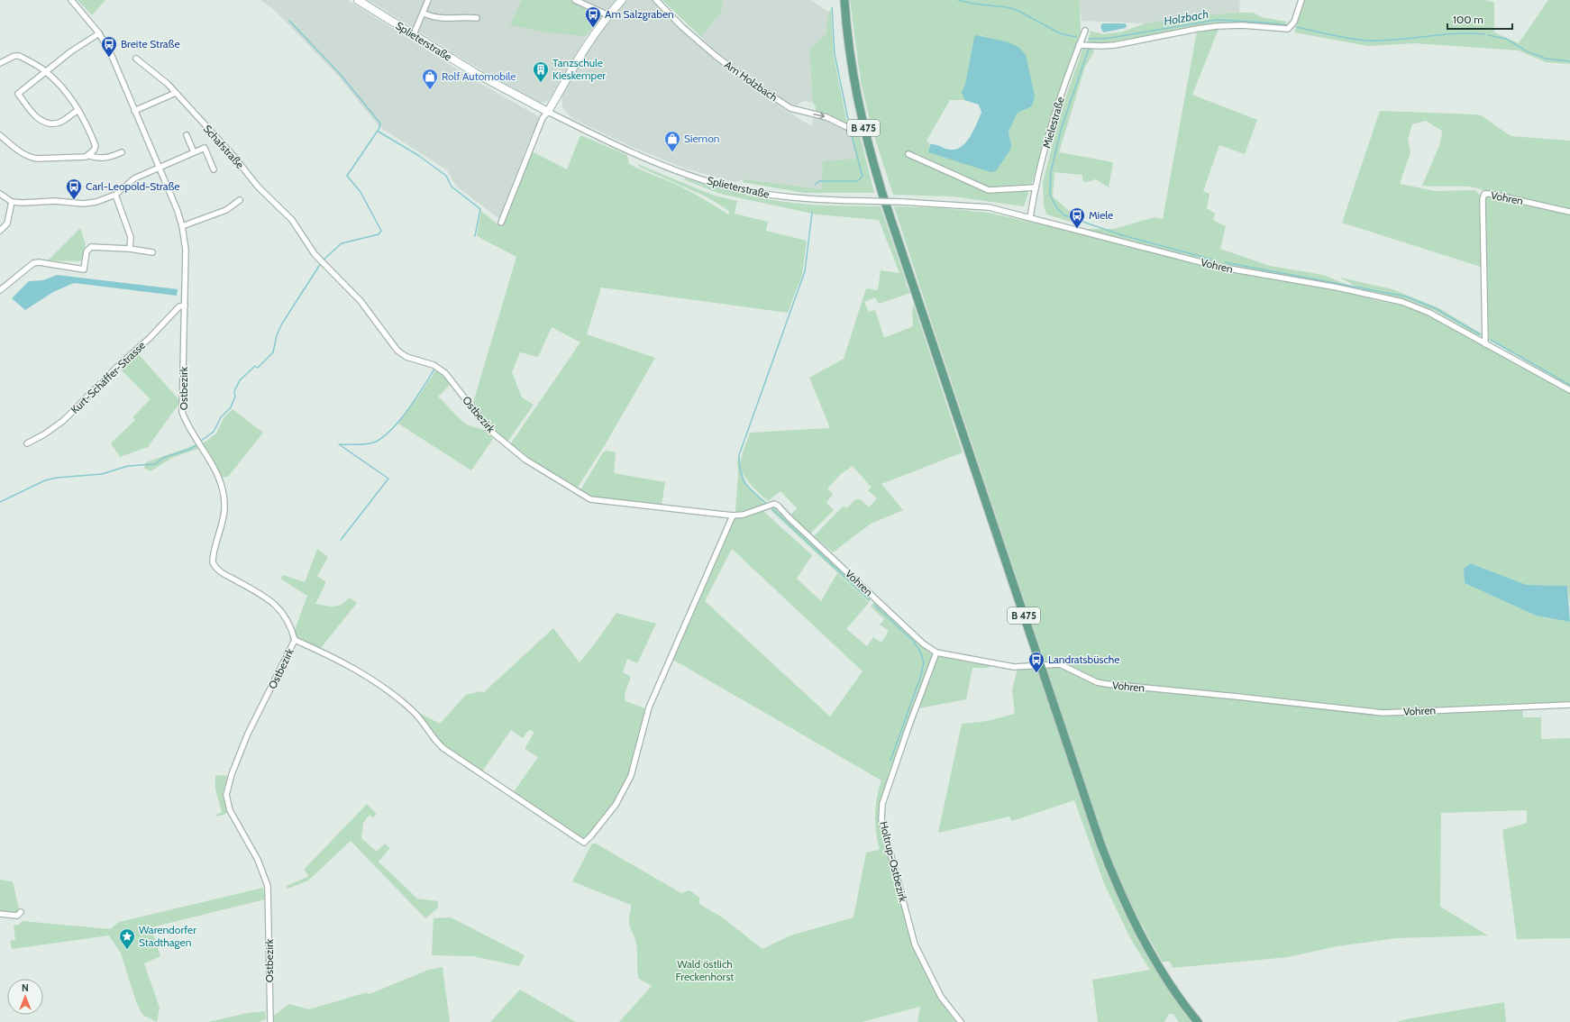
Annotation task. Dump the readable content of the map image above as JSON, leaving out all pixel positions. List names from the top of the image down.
{
  "streets": {
    "main road": ["B 475"],
    "street": [
      "Splieterstraße",
      "Am Holzbach",
      "Mielestraße",
      "Schafstraße",
      "Vohren",
      "Kurt-Schäffer-Strasse",
      "Ostbezirk",
      "Holtrup-Ostbezirk"
    ]
  },
  "crossings": [
    ["Splieterstraße", "Vohren"],
    ["Am Holzbach", "B 475"],
    ["Mielestraße", "Vohren"],
    ["B 475", "Vohren"],
    ["Schafstraße", "Ostbezirk"],
    ["Vohren", "Ostbezirk"],
    ["Vohren", "Holtrup-Ostbezirk"],
    ["Kurt-Schäffer-Strasse", "Ostbezirk"]
  ],
  "one_way": ["Am Holzbach"],
  "water": ["Holzbach"],
  "parks": ["Wald östlich Freckenhorst"],
  "places": {
    "bus stop": [
      "Am Salzgraben",
      "Breite Straße",
      "Carl-Leopold-Straße",
      "Miele",
      "Landratsbüsche"
    ],
    "building": ["Tanzschule Kieskemper"],
    "shop": ["Rolf Automobile", "Siemon"],
    "place": ["Warendorfer Stadthagen"]
  },
  "scale_bar": "100 m",
  "north": "top"
}
